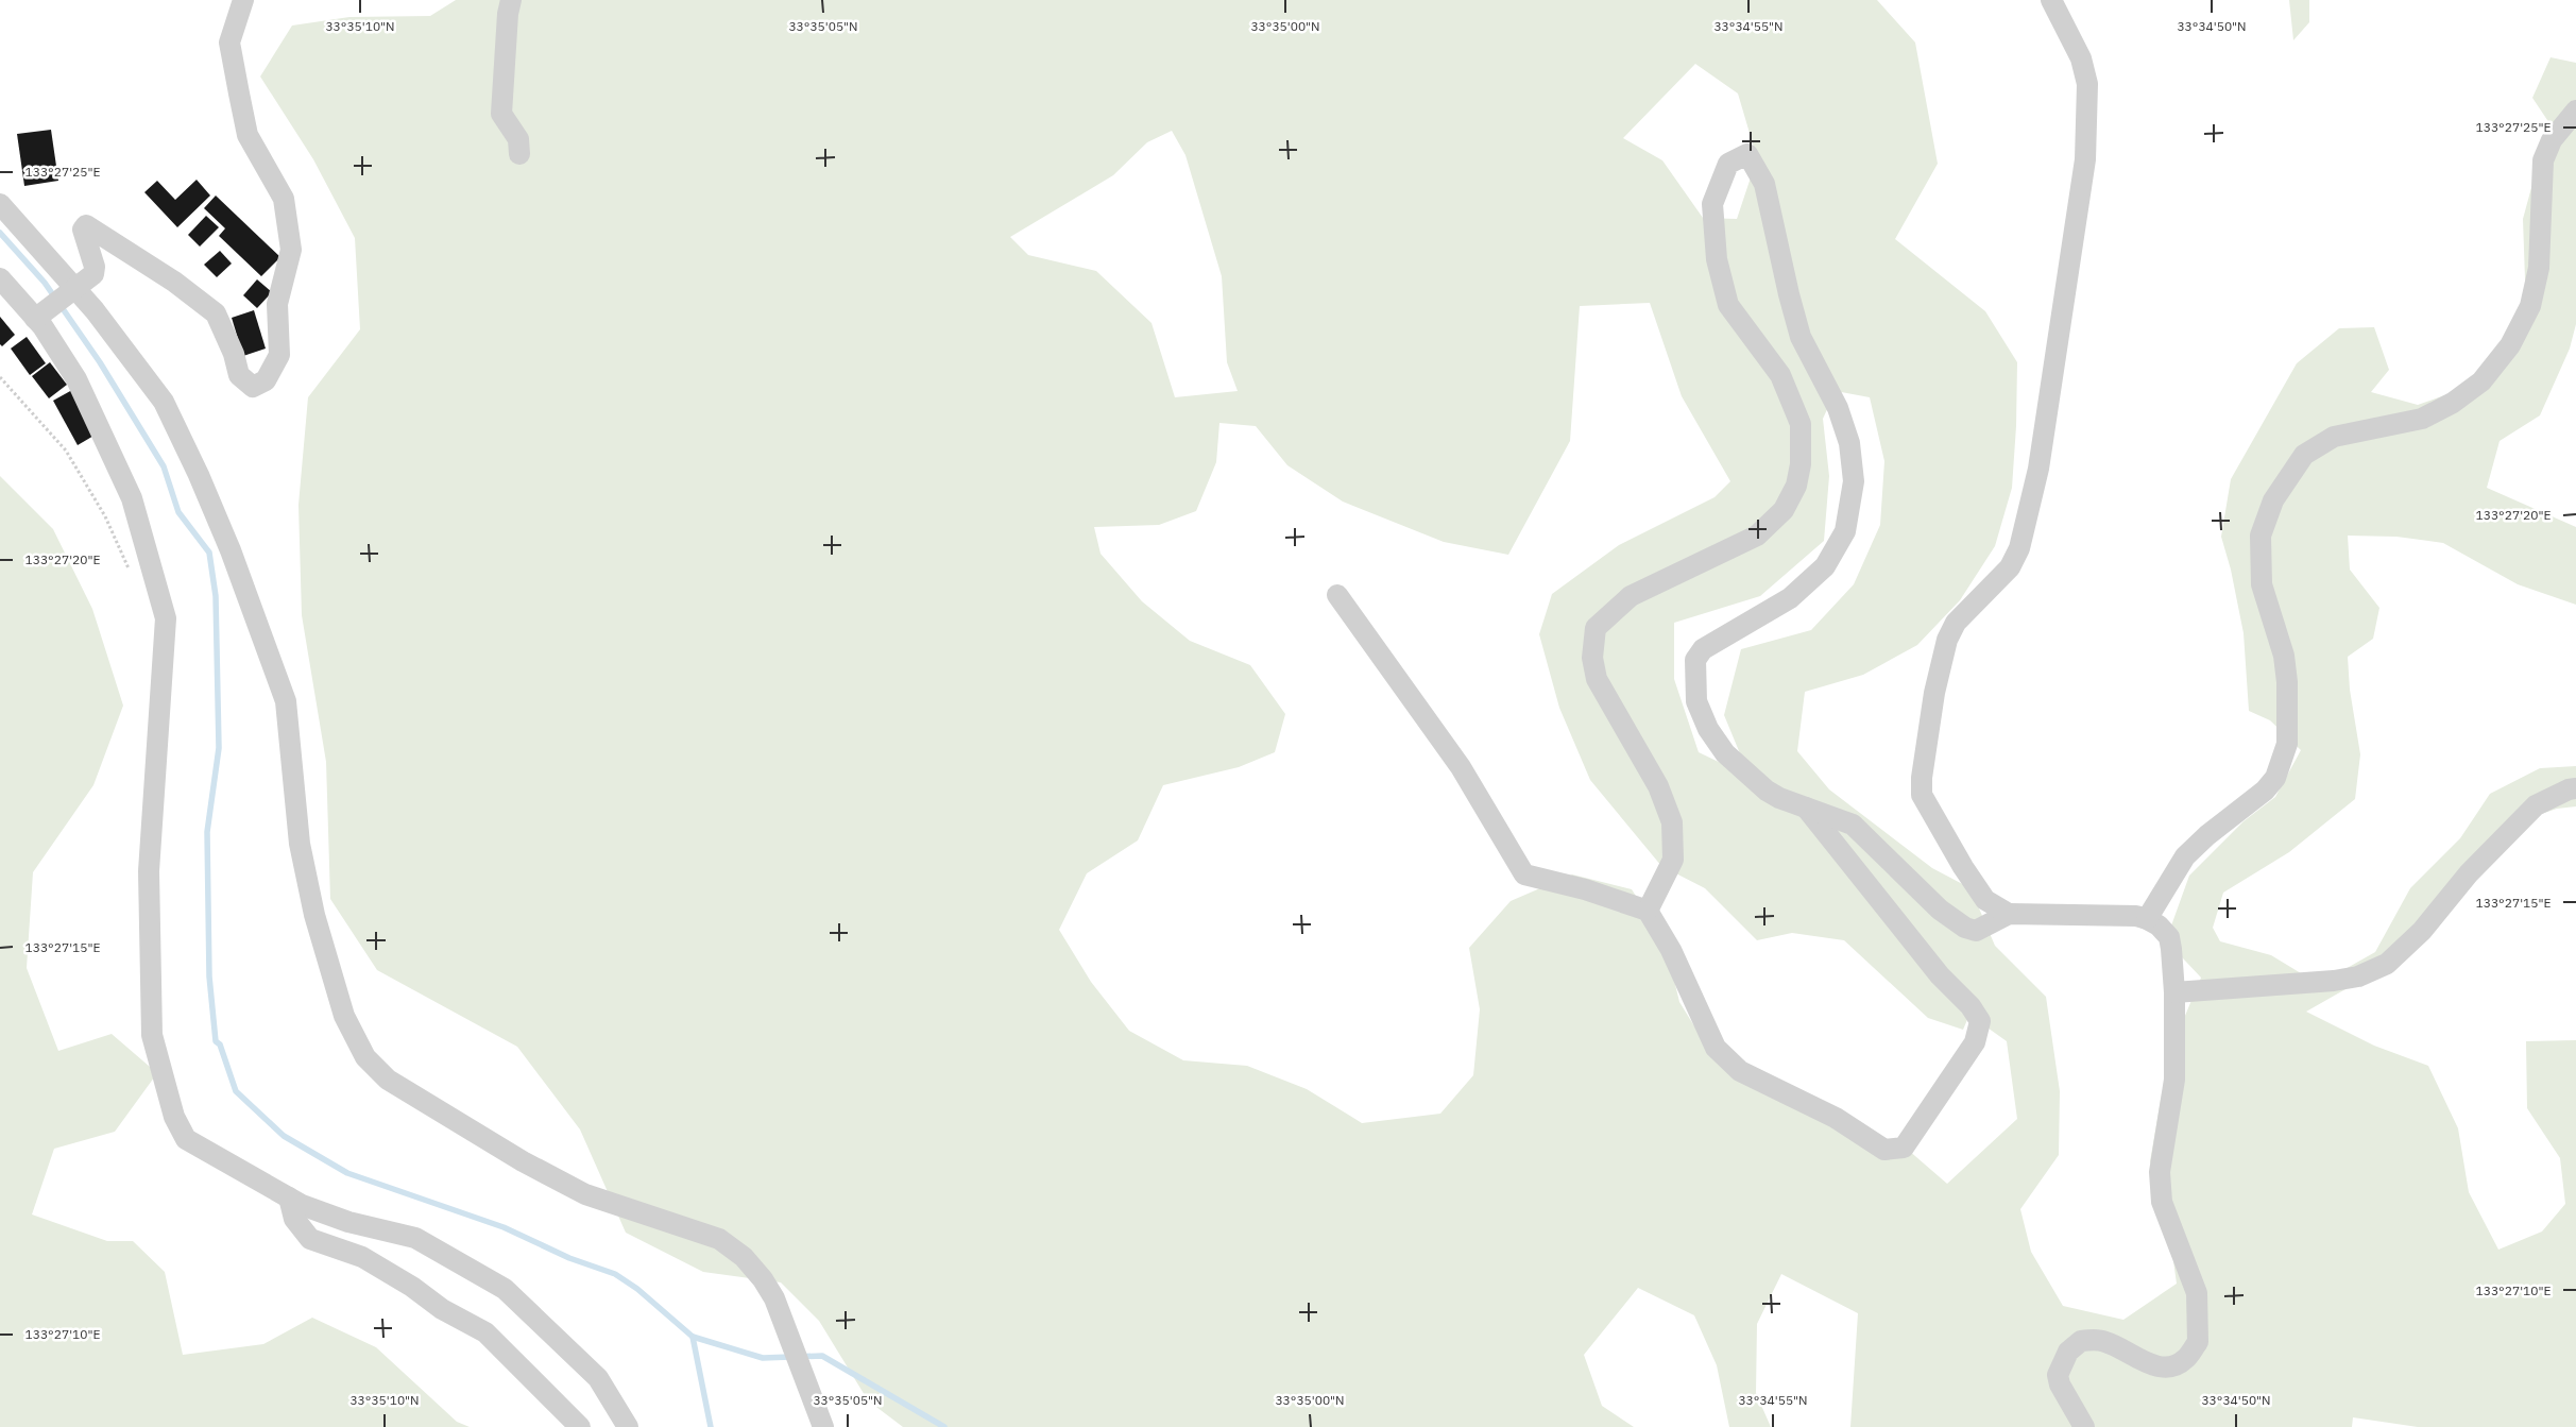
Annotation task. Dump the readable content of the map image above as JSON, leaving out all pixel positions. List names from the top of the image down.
{
  "coordinates": [
    "33°35'10\"N",
    "33°35'05\"N",
    "33°35'00\"N",
    "33°34'55\"N",
    "33°34'50\"N",
    "133°27'25\"E",
    "133°27'20\"E",
    "133°27'15\"E",
    "133°27'10\"E"
  ]
}
